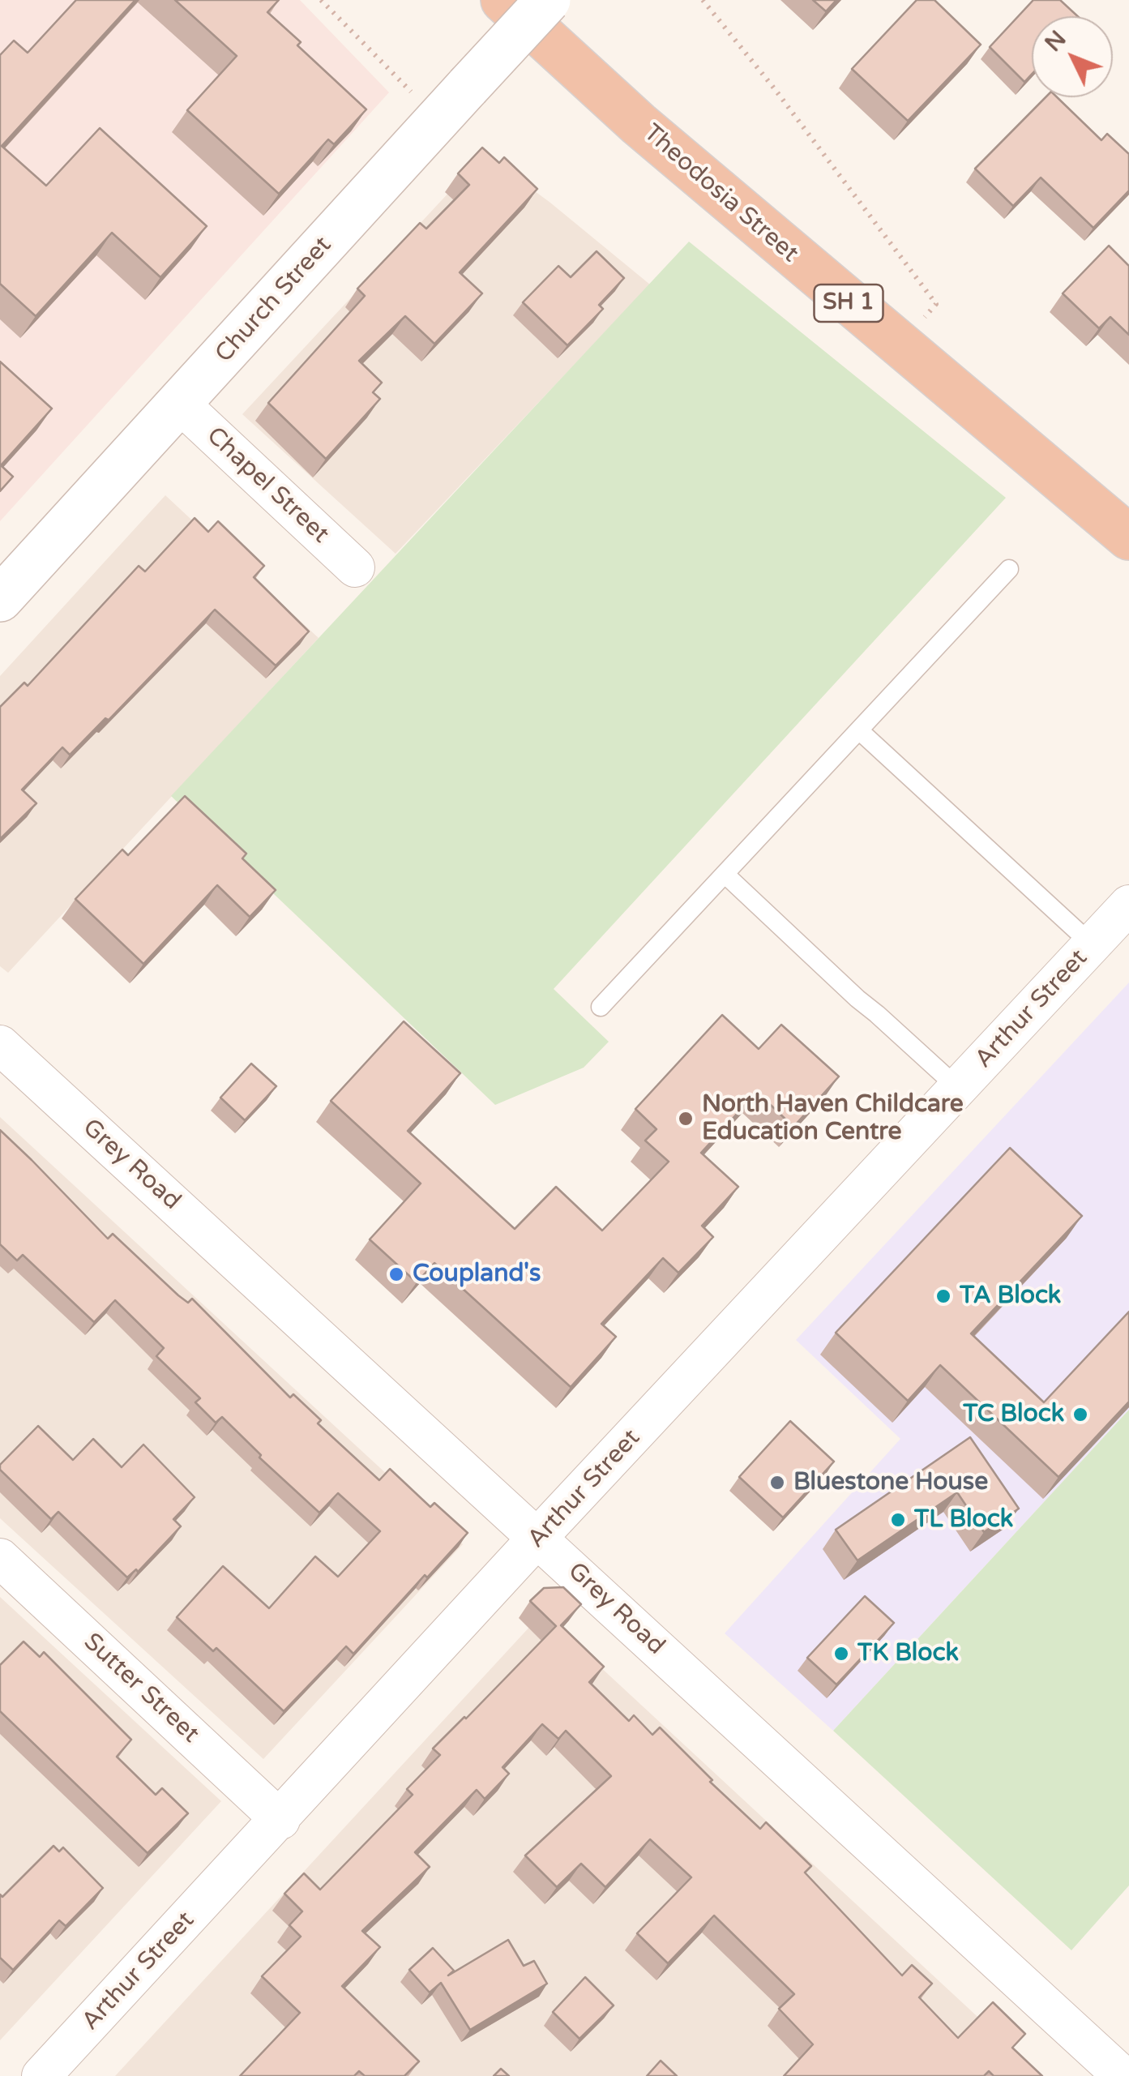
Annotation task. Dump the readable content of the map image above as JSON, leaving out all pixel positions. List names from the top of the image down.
{
  "streets": {
    "highway": ["Theodosia Street", "SH 1"],
    "street": [
      "Church Street",
      "Chapel Street",
      "Arthur Street",
      "Grey Road",
      "Sutter Street"
    ]
  },
  "crossings": [
    ["Church Street", "Chapel Street"],
    ["Arthur Street", "Grey Road"],
    ["Arthur Street", "Sutter Street"]
  ],
  "places": [
    "North Haven Childcare Education Centre",
    "Coupland's",
    "TA Block",
    "TC Block",
    "Bluestone House",
    "TL Block",
    "TK Block"
  ],
  "north": "top left"
}
